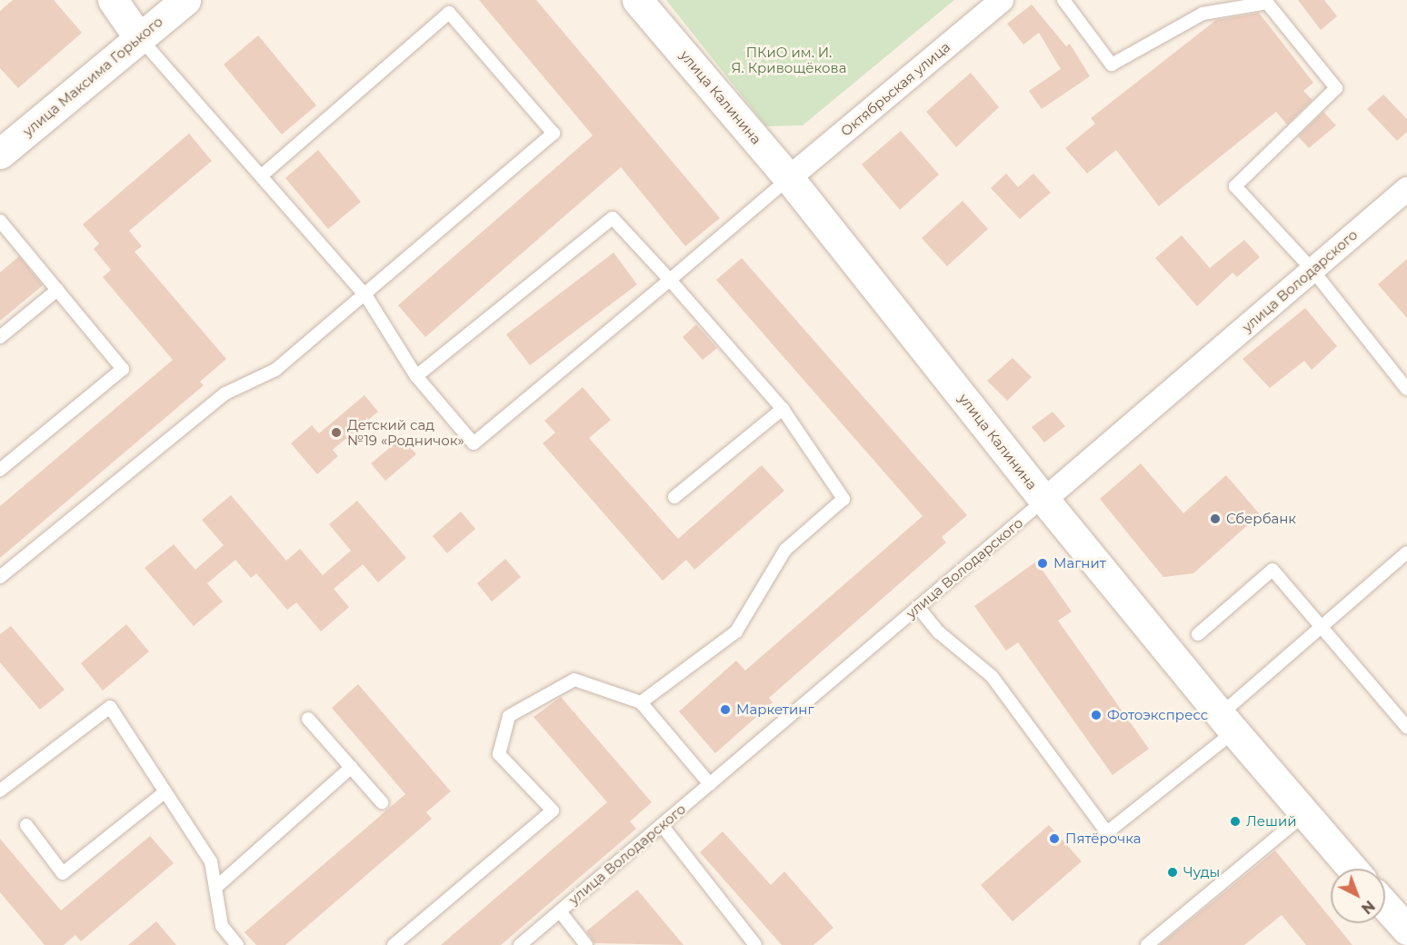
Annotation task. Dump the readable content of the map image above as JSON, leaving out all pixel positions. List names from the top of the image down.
{
  "streets": {
    "main road": ["улица Максима Горького", "улица Калинина"],
    "street": ["Октябрьская улица", "улица Володарского"]
  },
  "crossings": [
    ["Октябрьская улица", "улица Калинина"],
    ["улица Калинина", "улица Володарского"]
  ],
  "parks": ["ПКиО им. И. Я. Кривощёкова"],
  "places": [
    "Детский сад №19 «Родничок»",
    "Сбербанк",
    "Магнит",
    "Маркетинг",
    "Фотоэкспресс",
    "Леший",
    "Пятёрочка",
    "Чуды"
  ],
  "north": "bottom right"
}
